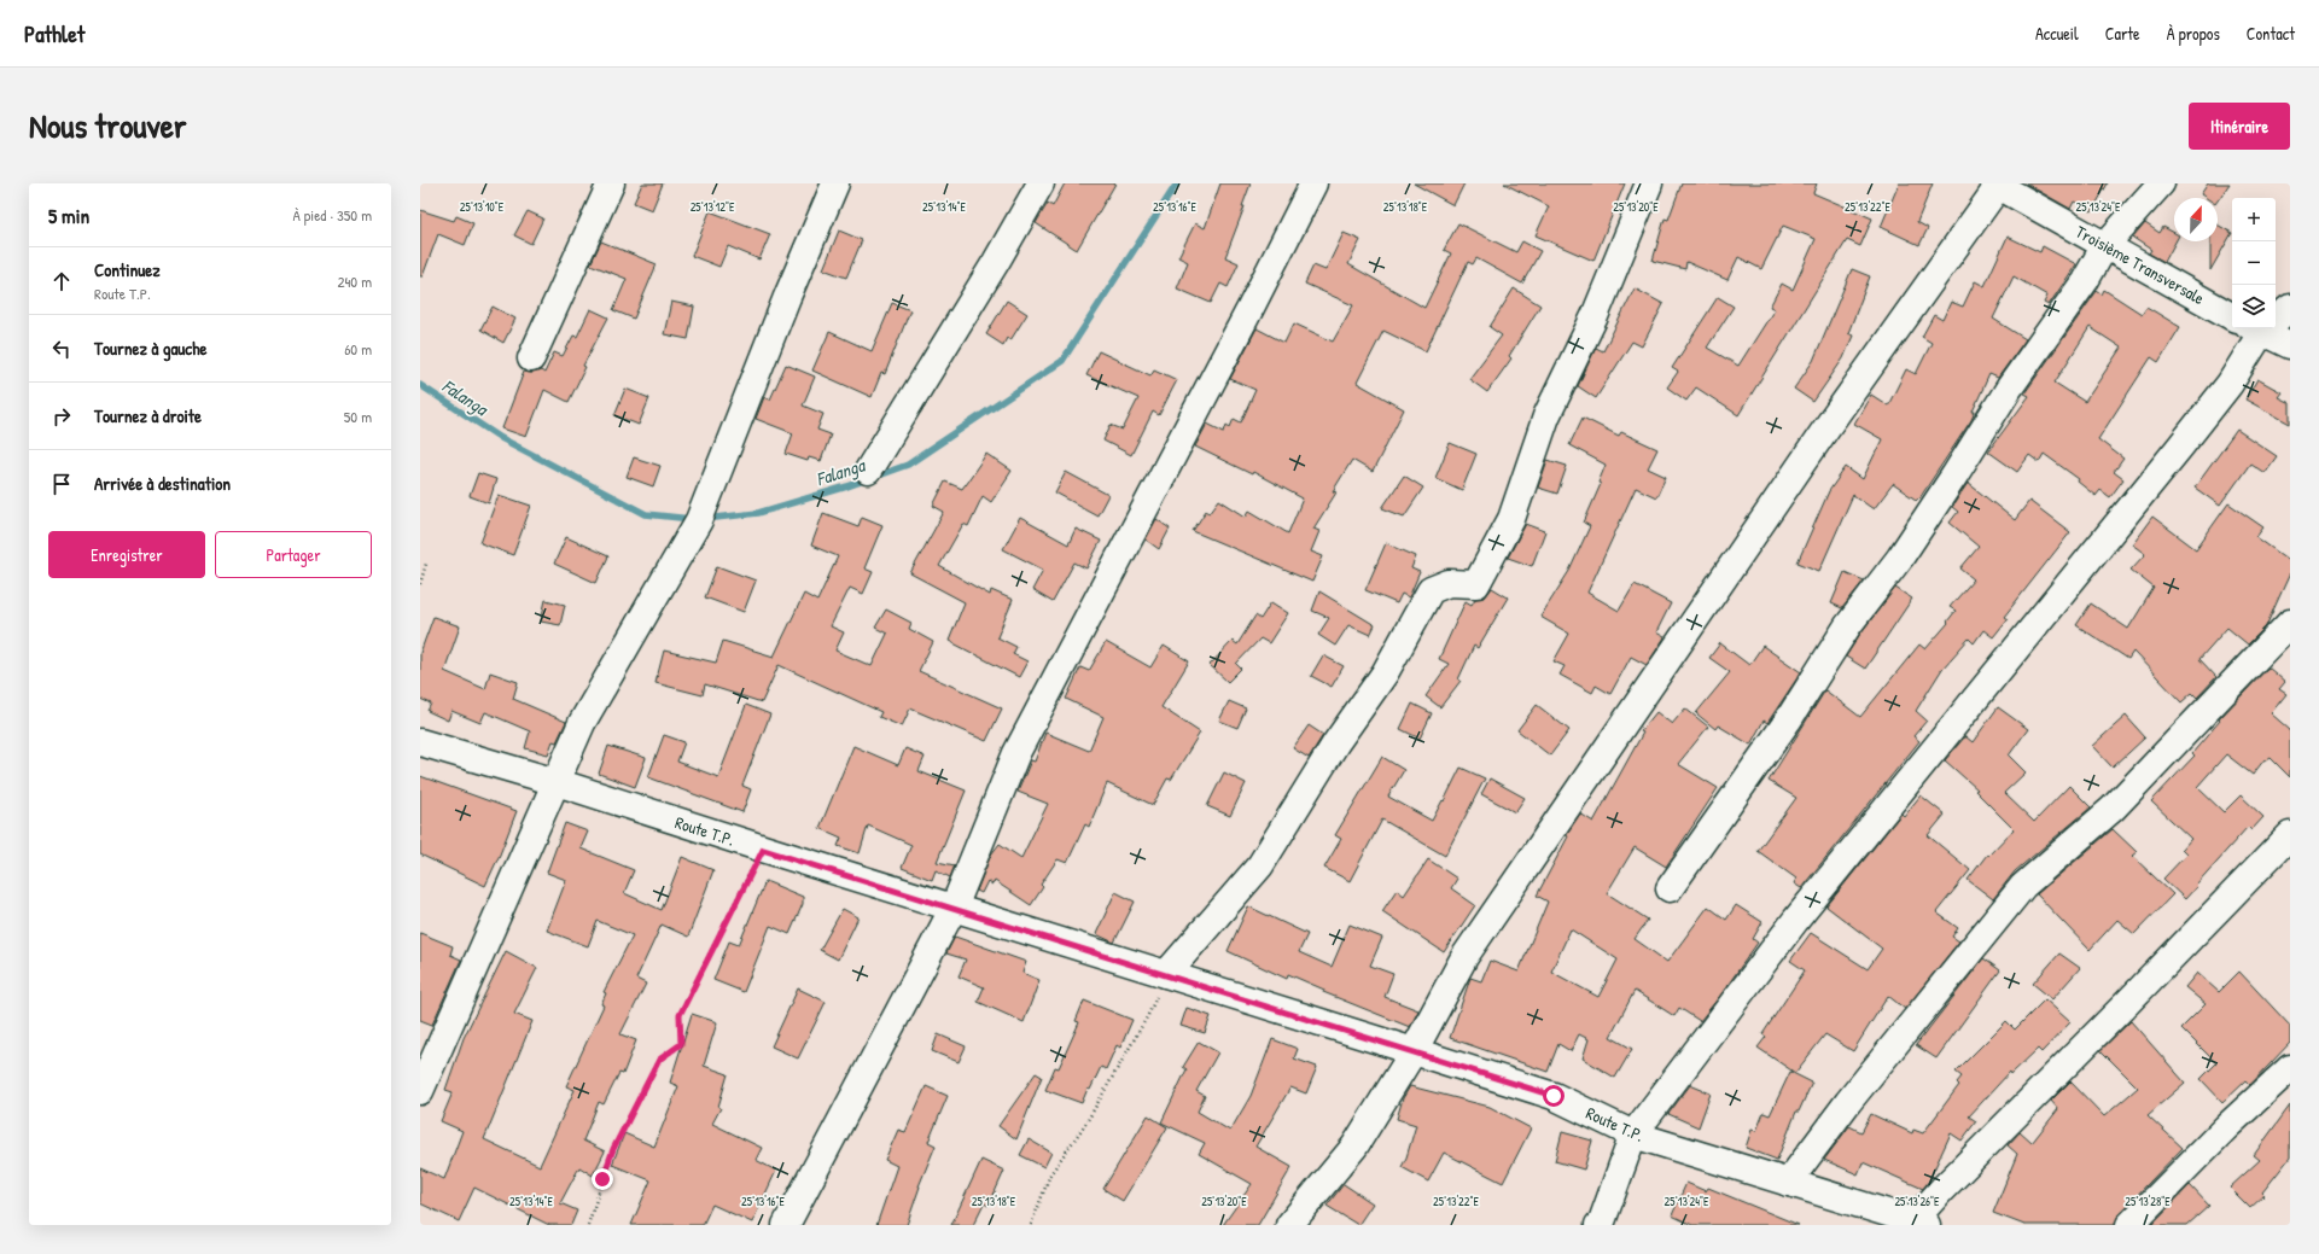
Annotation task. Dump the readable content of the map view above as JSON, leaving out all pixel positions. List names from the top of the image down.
{
  "streets": {
    "street": ["Troisième Transversale", "Route T.P."]
  },
  "water": ["Falanga"],
  "north": "top",
  "page": {
    "header": "Pathlet",
    "nav": [
      "Accueil",
      "Carte",
      "À propos",
      "Contact"
    ],
    "title": "Nous trouver",
    "buttons": [
      "Itinéraire",
      ["Enregistrer", "Partager"]
    ],
    "heading": ["5 min", "À pied · 350 m"],
    "map_buttons": ["+", "−"],
    "list": [
      ["Continuez", "Route T.P.", "240 m"],
      ["Tournez à gauche", "60 m"],
      ["Tournez à droite", "50 m"],
      "Arrivée à destination"
    ]
  },
  "coordinates": [
    "25°13'10\"E",
    "25°13'12\"E",
    "25°13'14\"E",
    "25°13'16\"E",
    "25°13'18\"E",
    "25°13'20\"E",
    "25°13'22\"E",
    "25°13'24\"E",
    "25°13'26\"E",
    "25°13'28\"E"
  ]
}
